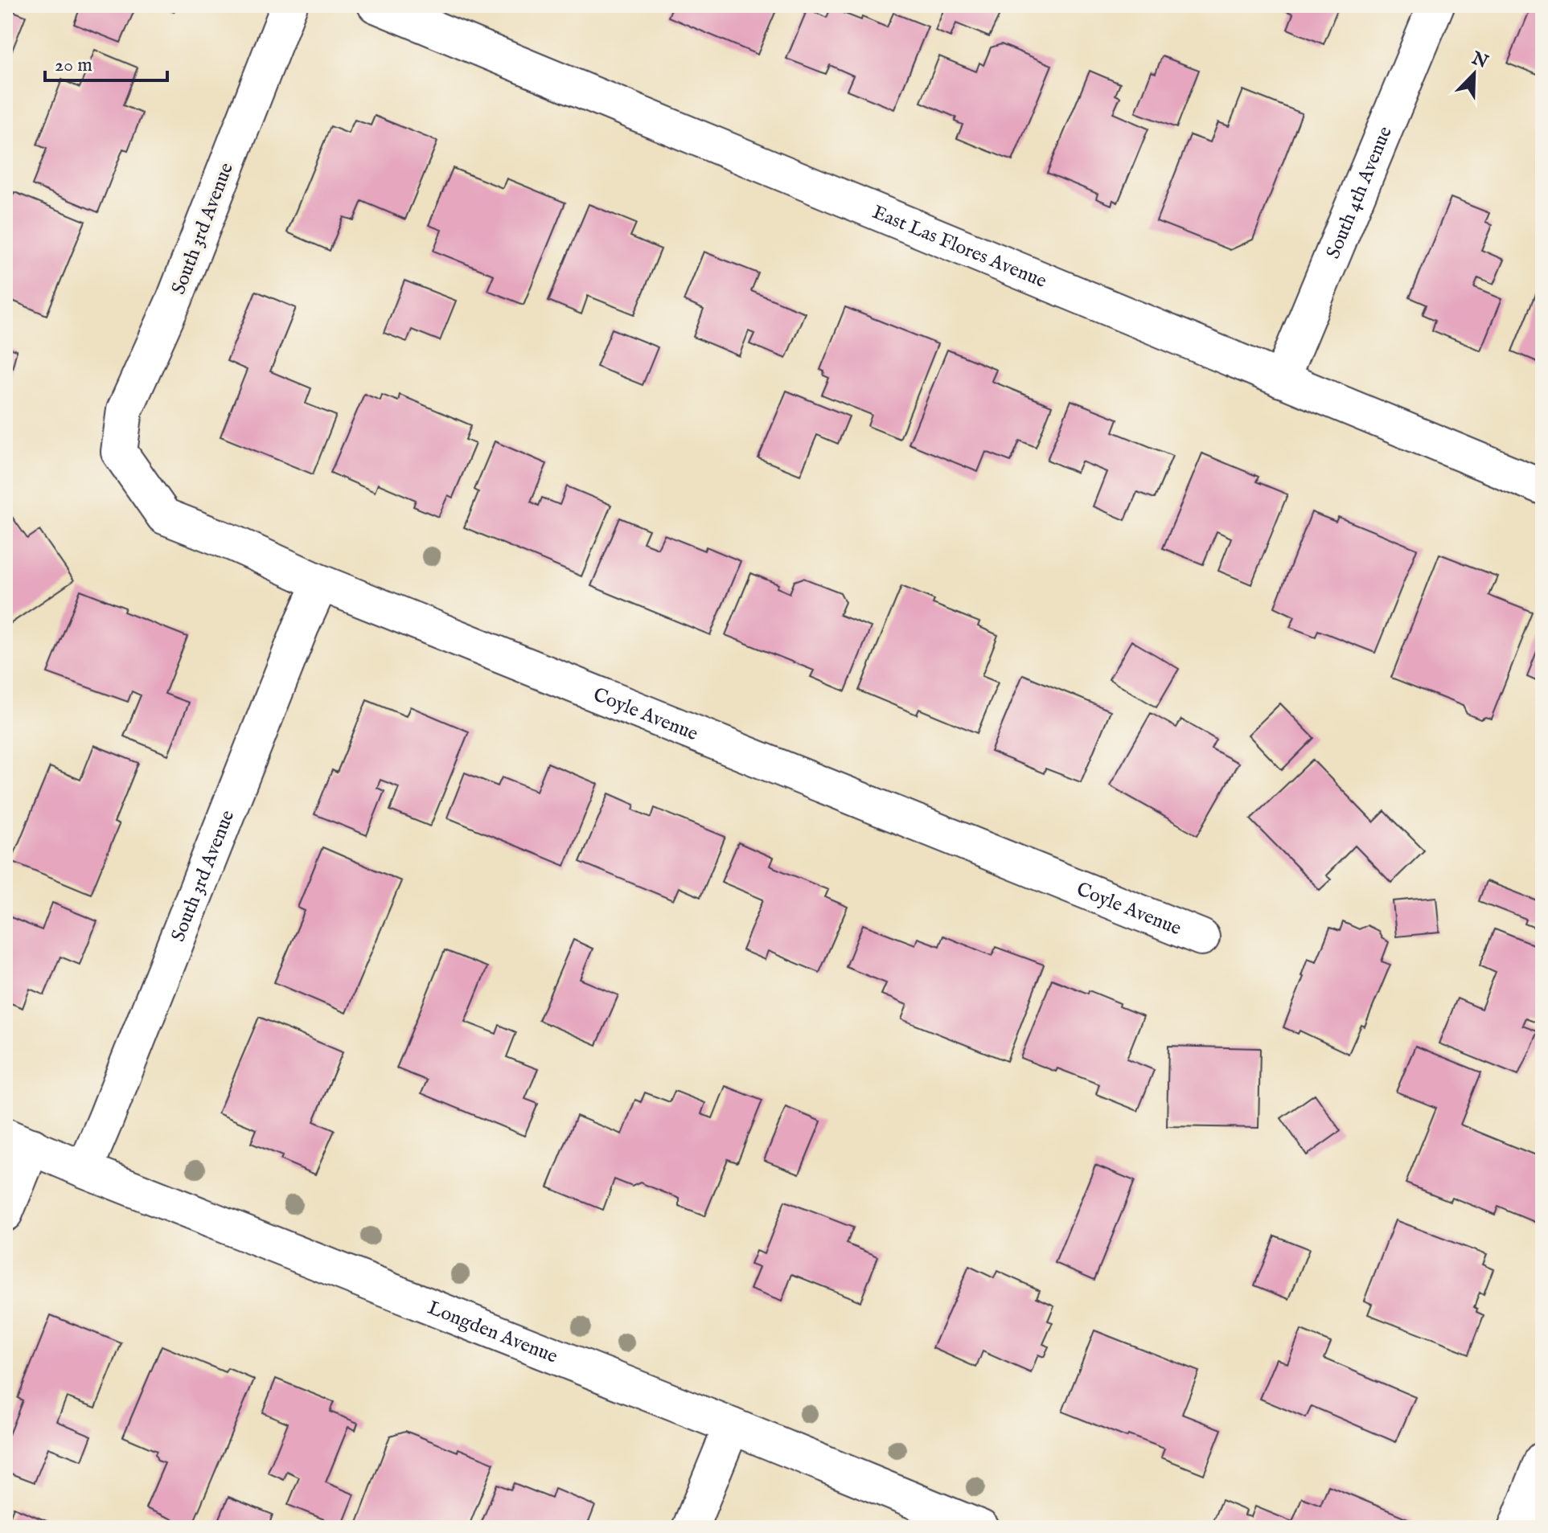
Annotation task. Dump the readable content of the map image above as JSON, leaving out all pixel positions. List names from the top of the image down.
{
  "streets": {
    "street": [
      "South 4th Avenue",
      "South 3rd Avenue",
      "East Las Flores Avenue",
      "Coyle Avenue",
      "Longden Avenue"
    ]
  },
  "crossings": [
    ["South 4th Avenue", "East Las Flores Avenue"],
    ["South 3rd Avenue", "Coyle Avenue"],
    ["South 3rd Avenue", "Longden Avenue"]
  ],
  "scale_bar": "20 m",
  "north": "top right"
}
